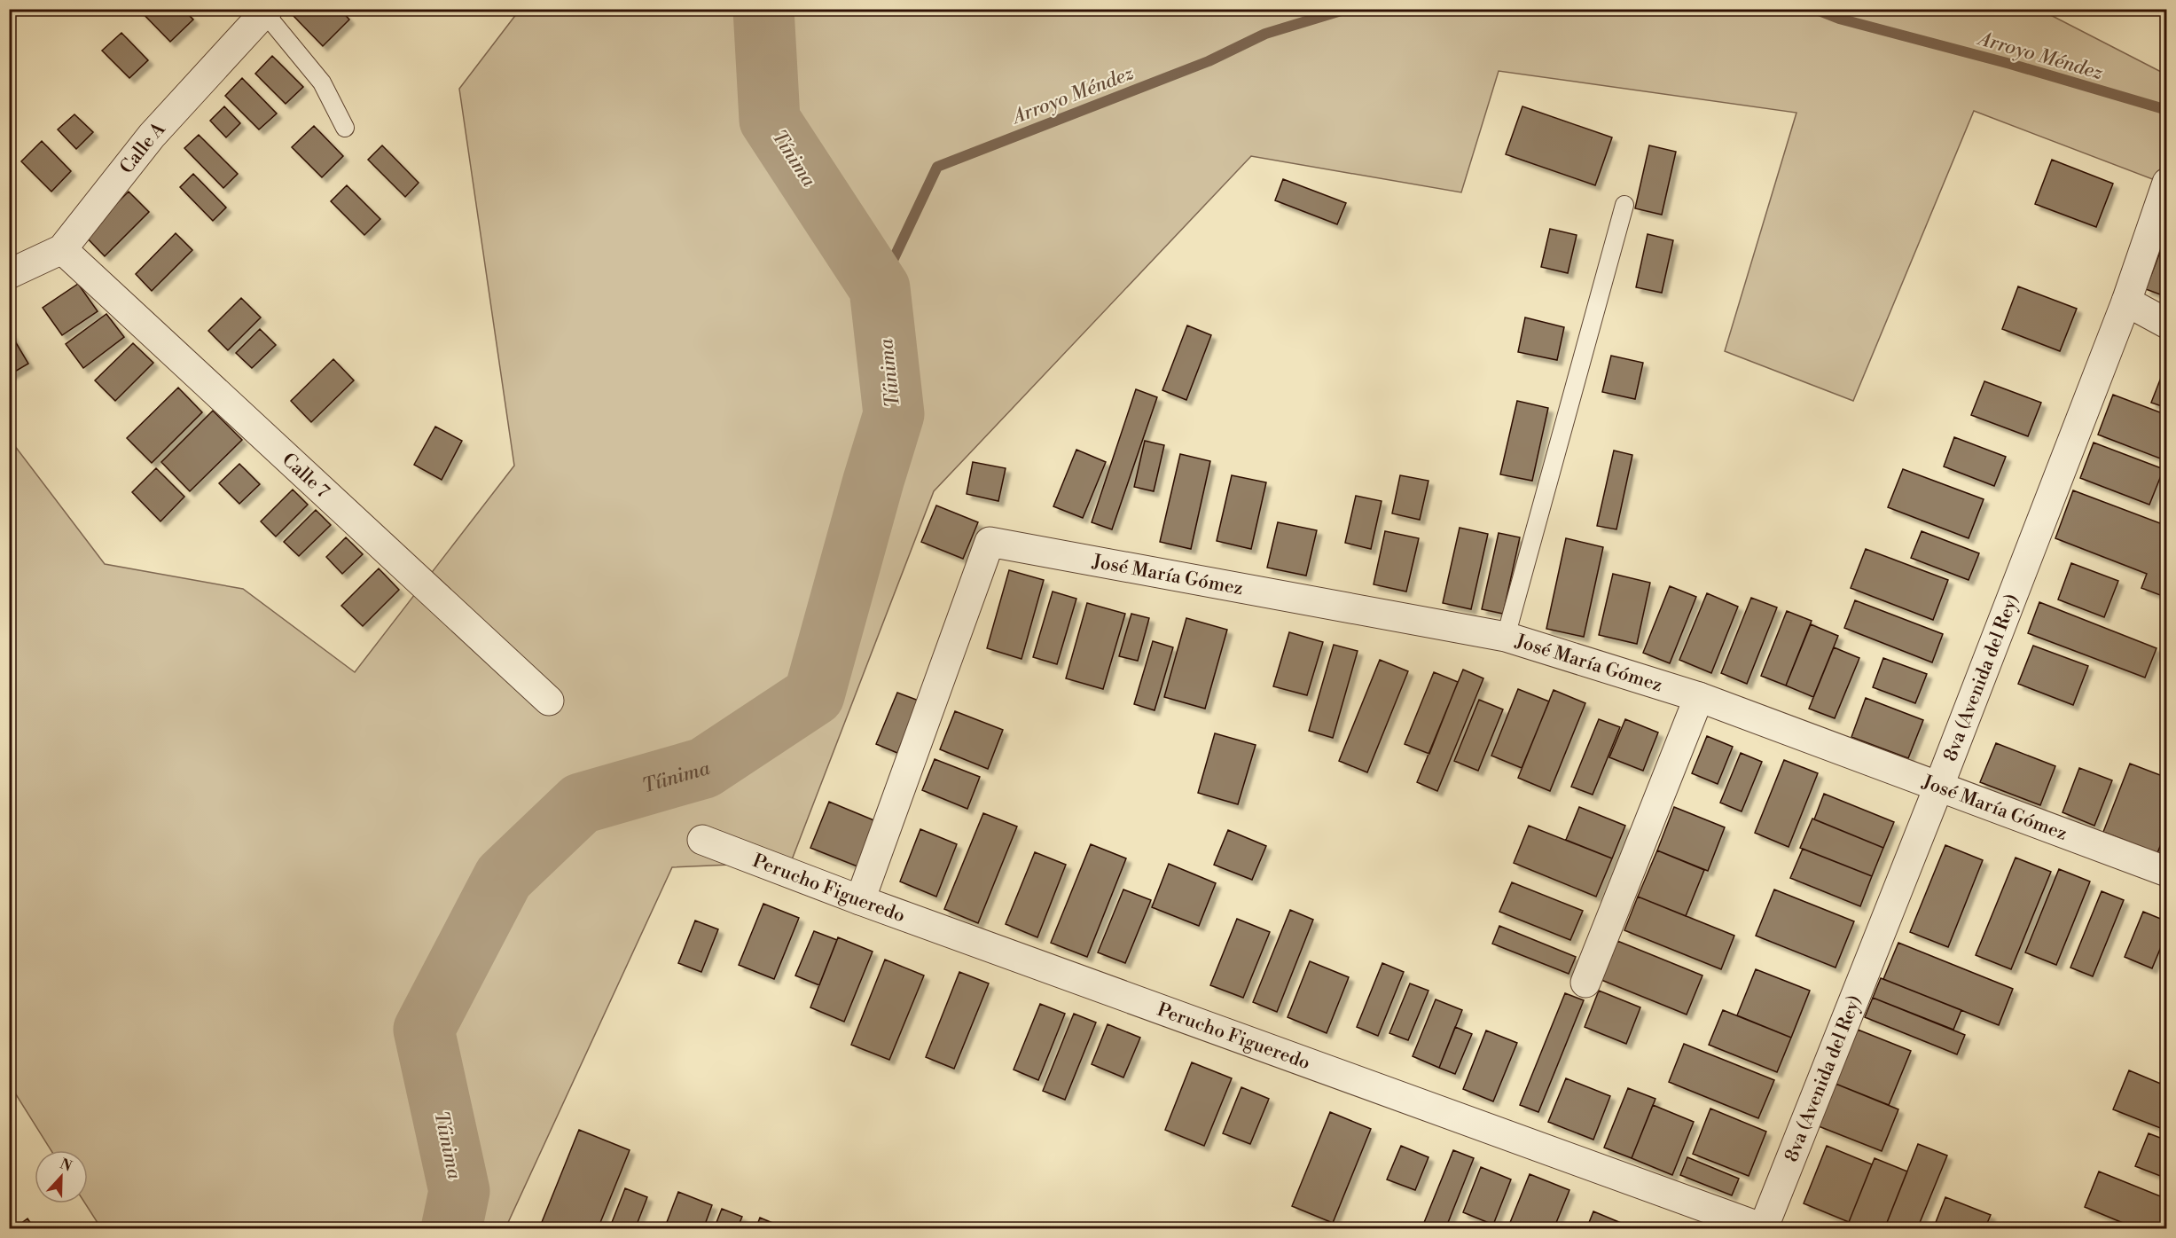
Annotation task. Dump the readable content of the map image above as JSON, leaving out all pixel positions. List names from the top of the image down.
{
  "streets": {
    "street": [
      "Calle A",
      "Calle 7",
      "José María Gómez",
      "8va (Avenida del Rey)",
      "Perucho Figueredo"
    ]
  },
  "crossings": [
    ["Calle A", "Calle 7"],
    ["José María Gómez", "8va (Avenida del Rey)"],
    ["José María Gómez", "Perucho Figueredo"],
    ["8va (Avenida del Rey)", "Perucho Figueredo"]
  ],
  "water": ["Arroyo Méndez", "Tínima", "Tíinima"],
  "north": "top"
}
